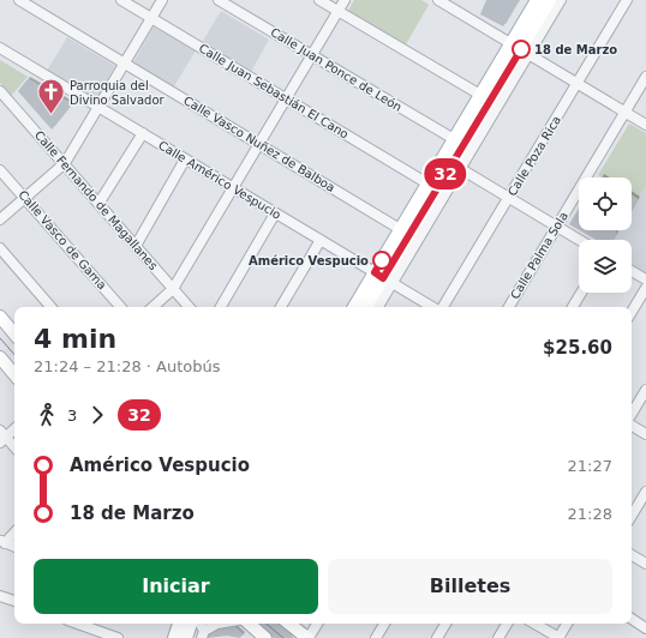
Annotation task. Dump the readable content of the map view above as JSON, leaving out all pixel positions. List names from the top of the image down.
{
  "streets": {
    "street": [
      "Calle Juan Ponce de León",
      "Calle Juan Sebastián El Cano",
      "Calle Vasco Nuñez de Balboa",
      "Calle Poza Rica",
      "Calle Américo Vespucio",
      "Calle Fernando de Magallanes",
      "Calle Vasco de Gama",
      "Calle Palma Sola"
    ]
  },
  "places": {
    "other": ["18 de Marzo", "Américo Vespucio"],
    "church": ["Parroquia del Divino Salvador"]
  },
  "lines": ["bus line 32"],
  "page": {
    "on_map": "32",
    "heading": ["4 min", "21:24 – 21:28 · Autobús", "$25.60"],
    "legs": ["3", "32"],
    "list": [
      {
        "name": "Américo Vespucio",
        "value": "21:27"
      },
      {
        "name": "18 de Marzo",
        "value": "21:28"
      }
    ],
    "buttons": ["Iniciar", "Billetes"]
  }
}
